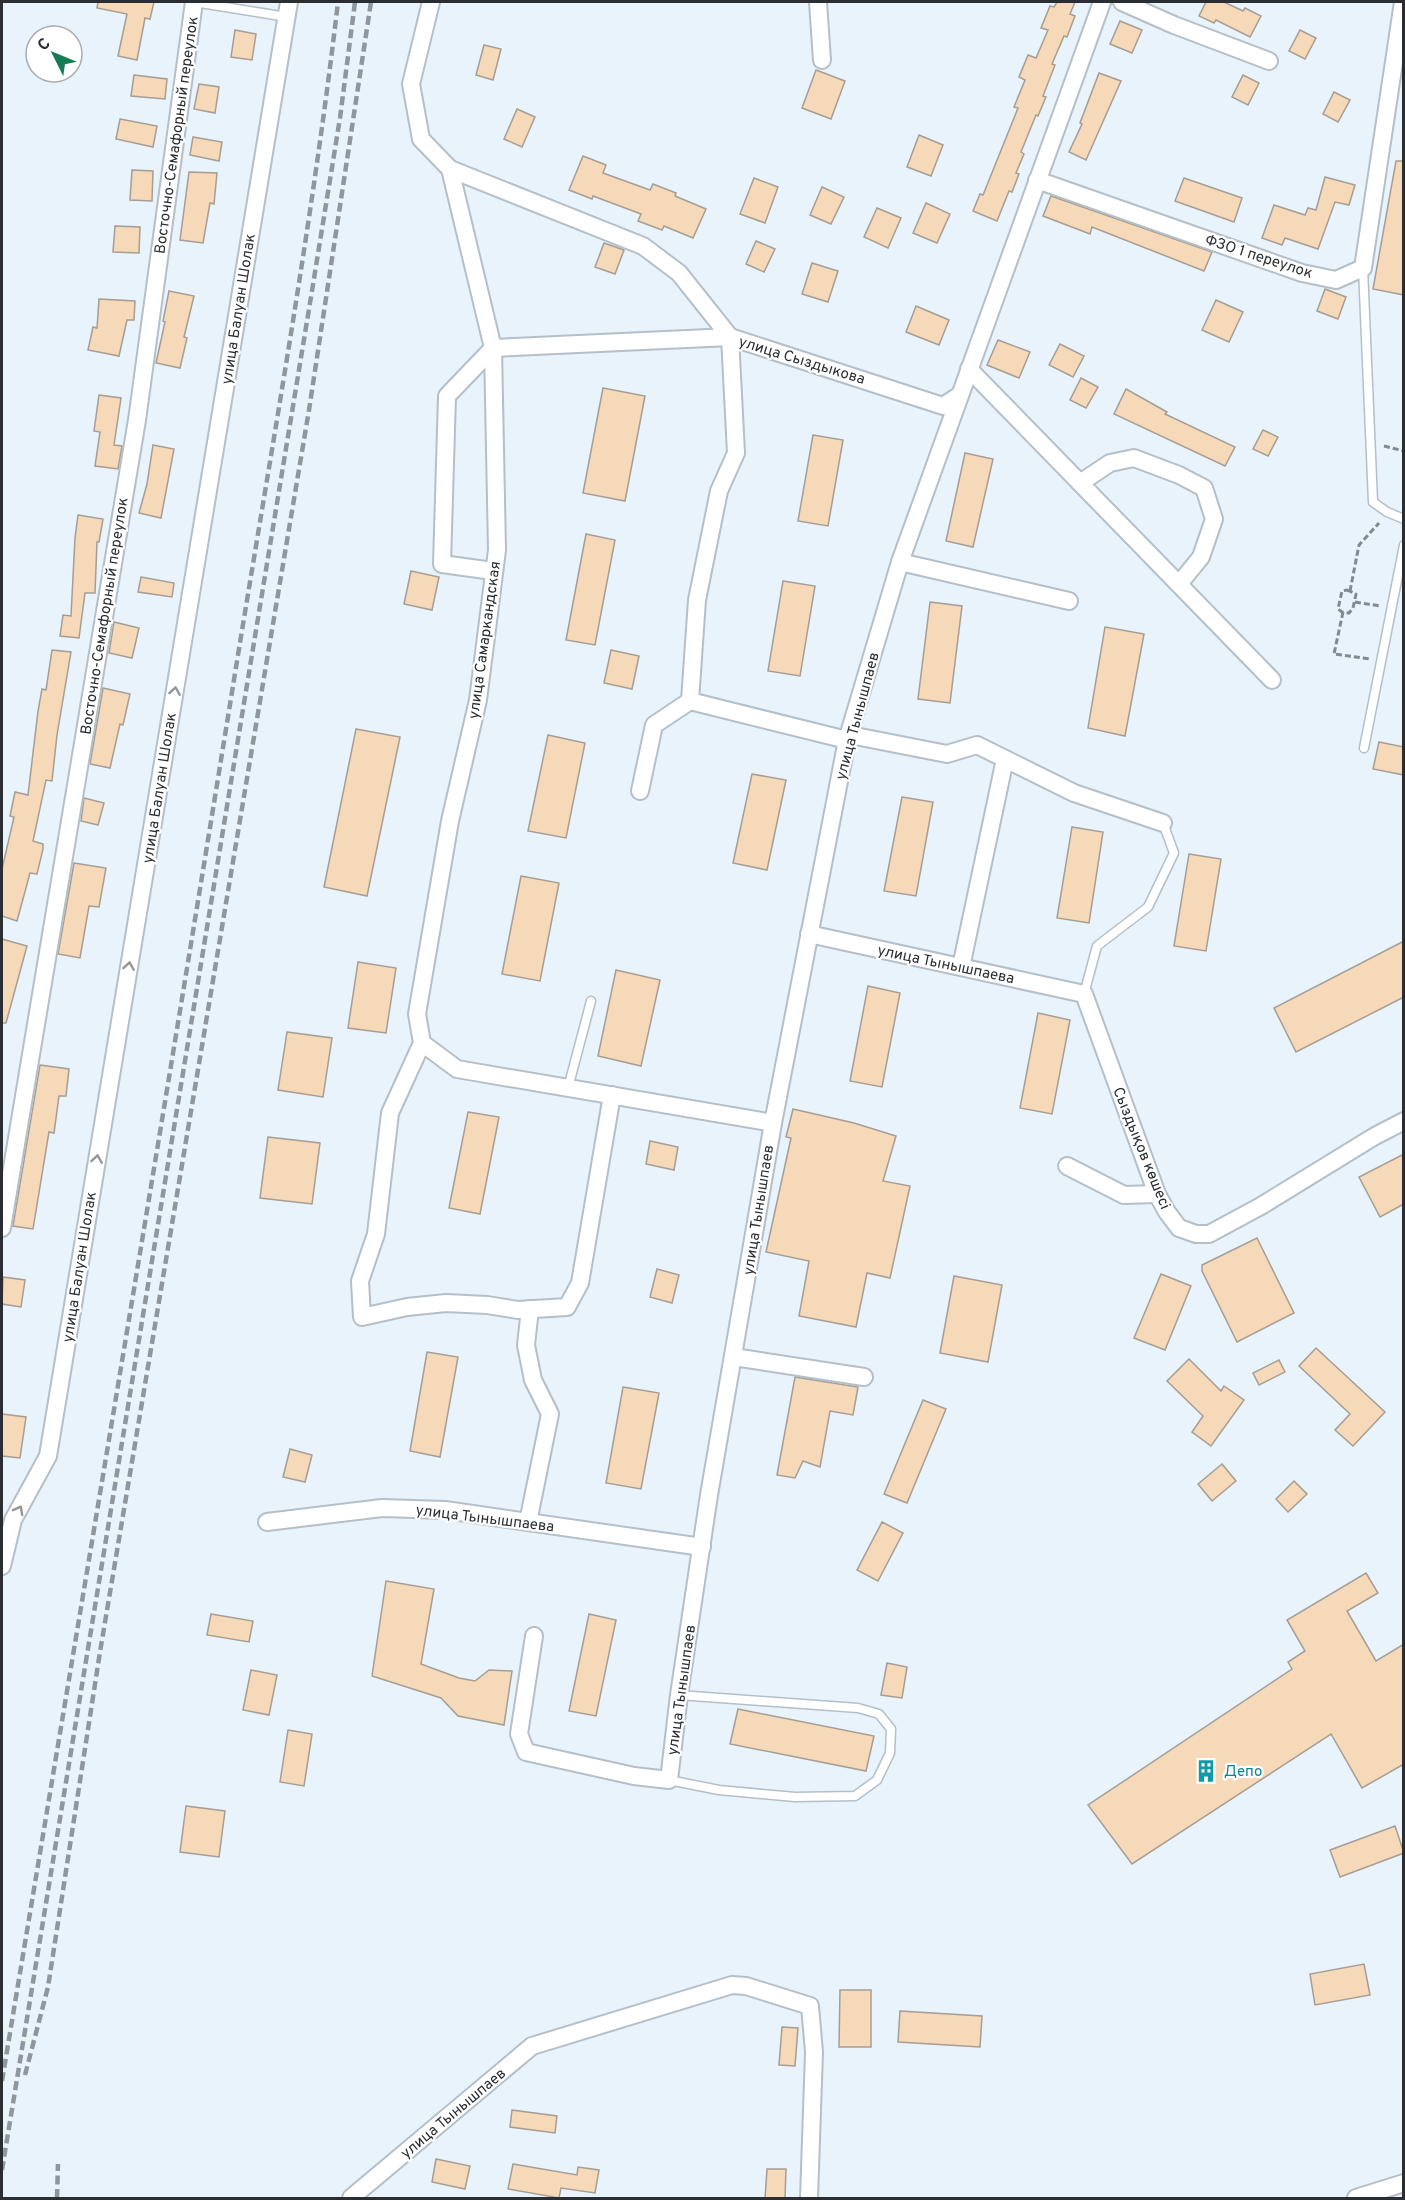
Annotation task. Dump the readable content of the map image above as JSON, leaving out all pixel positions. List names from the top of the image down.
{
  "streets": {
    "street": [
      "Восточно-Семафорный переулок",
      "ФЗО 1 переулок",
      "улица Балуан Шолак",
      "улица Сыздыкова",
      "улица Самаркандская",
      "улица Тынышпаев",
      "улица Тынышпаева",
      "Сыздықов көшесі"
    ]
  },
  "crossings": [
    ["улица Сыздыкова", "улица Самаркандская"],
    ["улица Сыздыкова", "улица Тынышпаев"],
    ["улица Тынышпаев", "улица Тынышпаева"],
    ["улица Тынышпаева", "Сыздықов көшесі"]
  ],
  "one_way": ["улица Балуан Шолак"],
  "places": {
    "building": ["Депо"]
  },
  "north": "top left"
}
